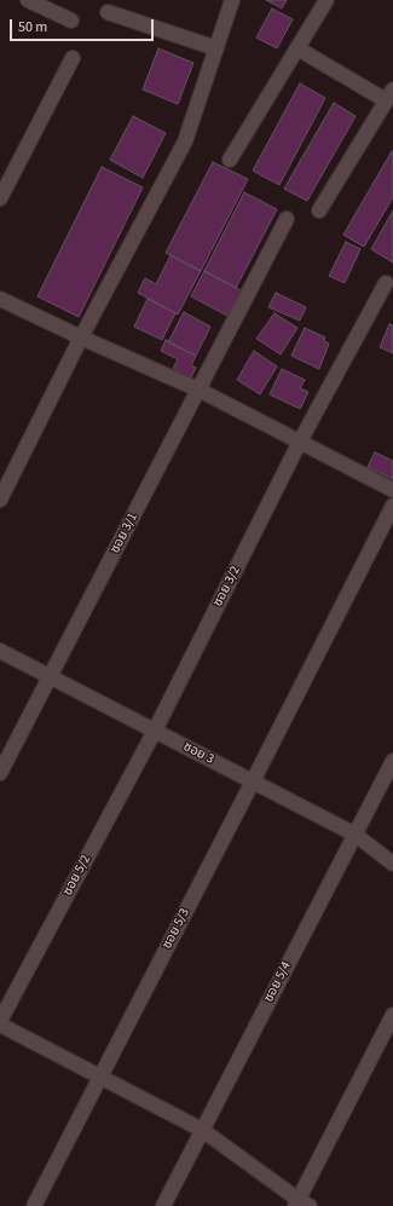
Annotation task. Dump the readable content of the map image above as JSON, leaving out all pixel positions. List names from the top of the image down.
{
  "streets": {
    "street": [
      "ซอย 3/1",
      "ซอย 3/2",
      "ซอย 3",
      "ซอย 5/2",
      "ซอย 5/3",
      "ซอย 5/4"
    ]
  },
  "crossings": [
    ["ซอย 3/1", "ซอย 3"],
    ["ซอย 3/2", "ซอย 3"],
    ["ซอย 3/2", "ซอย 5/2"],
    ["ซอย 3", "ซอย 5/2"],
    ["ซอย 3", "ซอย 5/3"],
    ["ซอย 3", "ซอย 5/4"]
  ],
  "scale_bar": "50 m"
}
